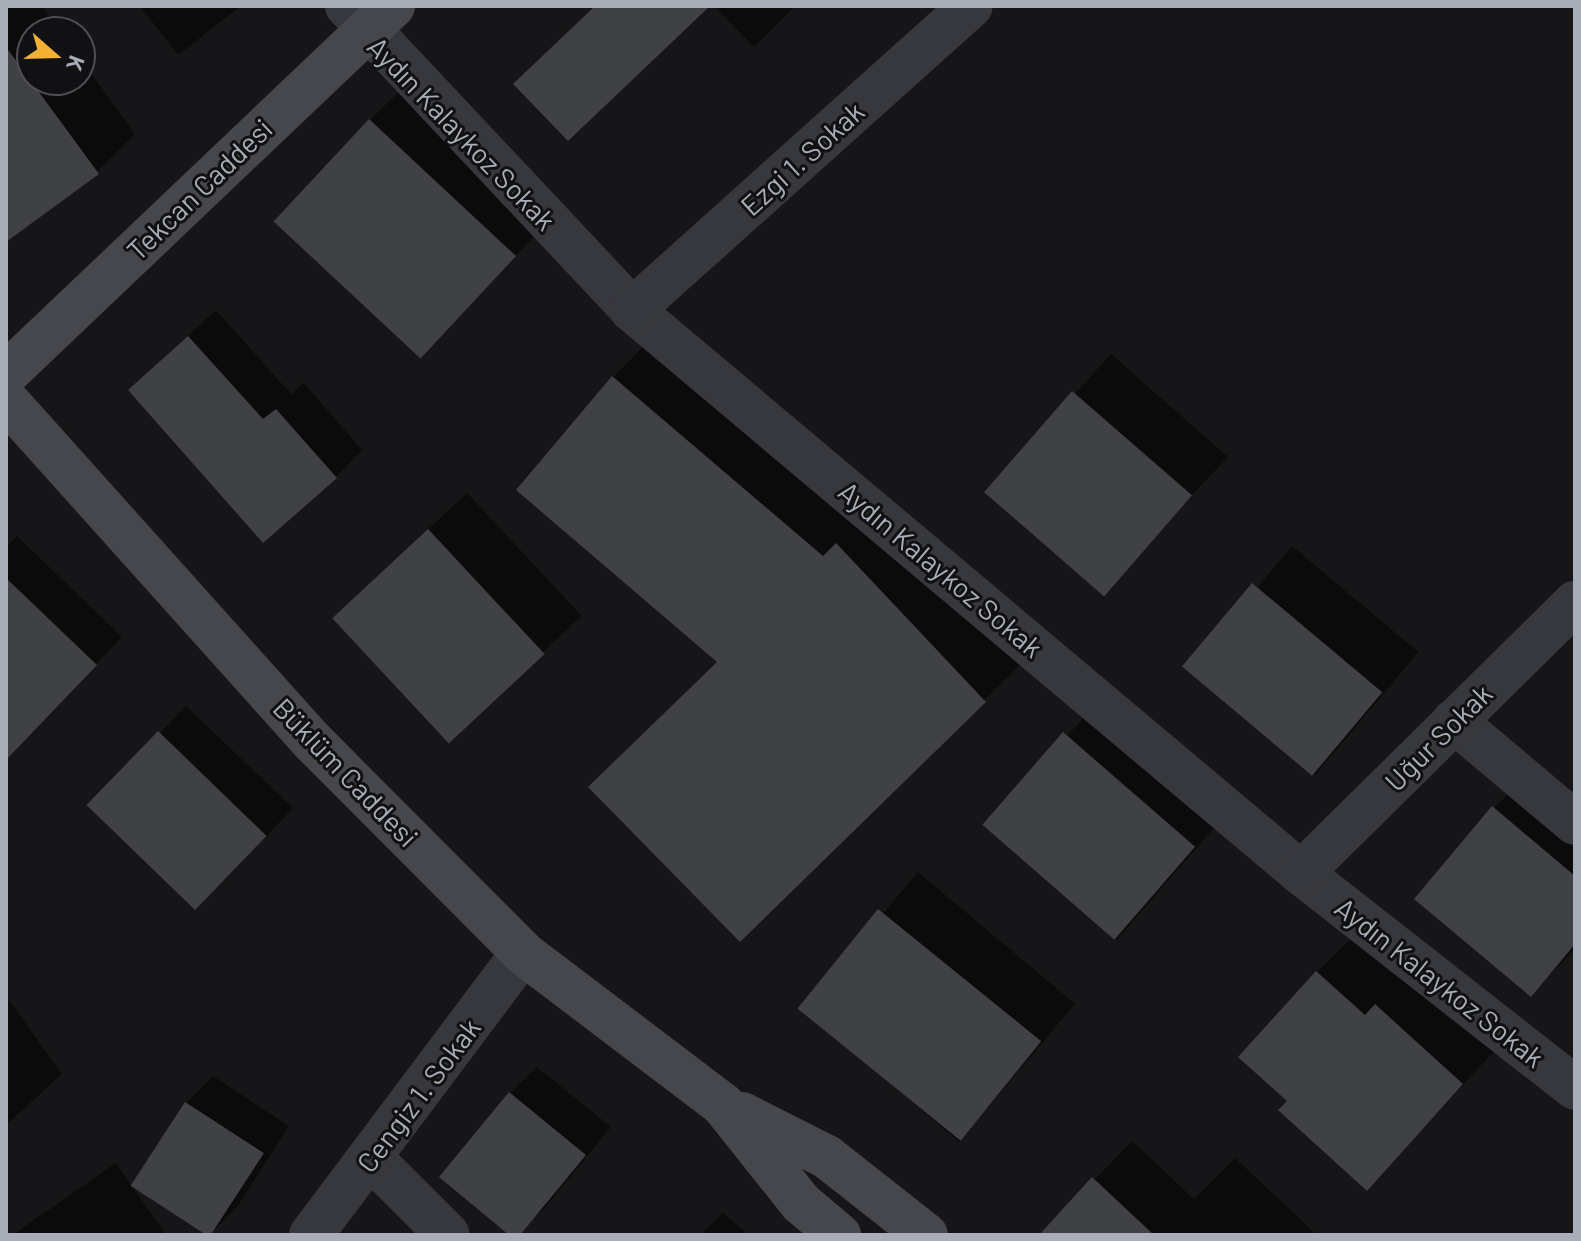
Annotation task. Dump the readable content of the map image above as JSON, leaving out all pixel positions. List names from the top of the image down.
{
  "streets": {
    "street": [
      "Aydın Kalaykoz Sokak",
      "Ezgi 1. Sokak",
      "Tekcan Caddesi",
      "Uğur Sokak",
      "Büklüm Caddesi",
      "Cengiz 1. Sokak"
    ]
  },
  "crossings": [
    ["Aydın Kalaykoz Sokak", "Ezgi 1. Sokak"],
    ["Aydın Kalaykoz Sokak", "Tekcan Caddesi"],
    ["Aydın Kalaykoz Sokak", "Uğur Sokak"],
    ["Büklüm Caddesi", "Cengiz 1. Sokak"]
  ],
  "north": "right"
}
